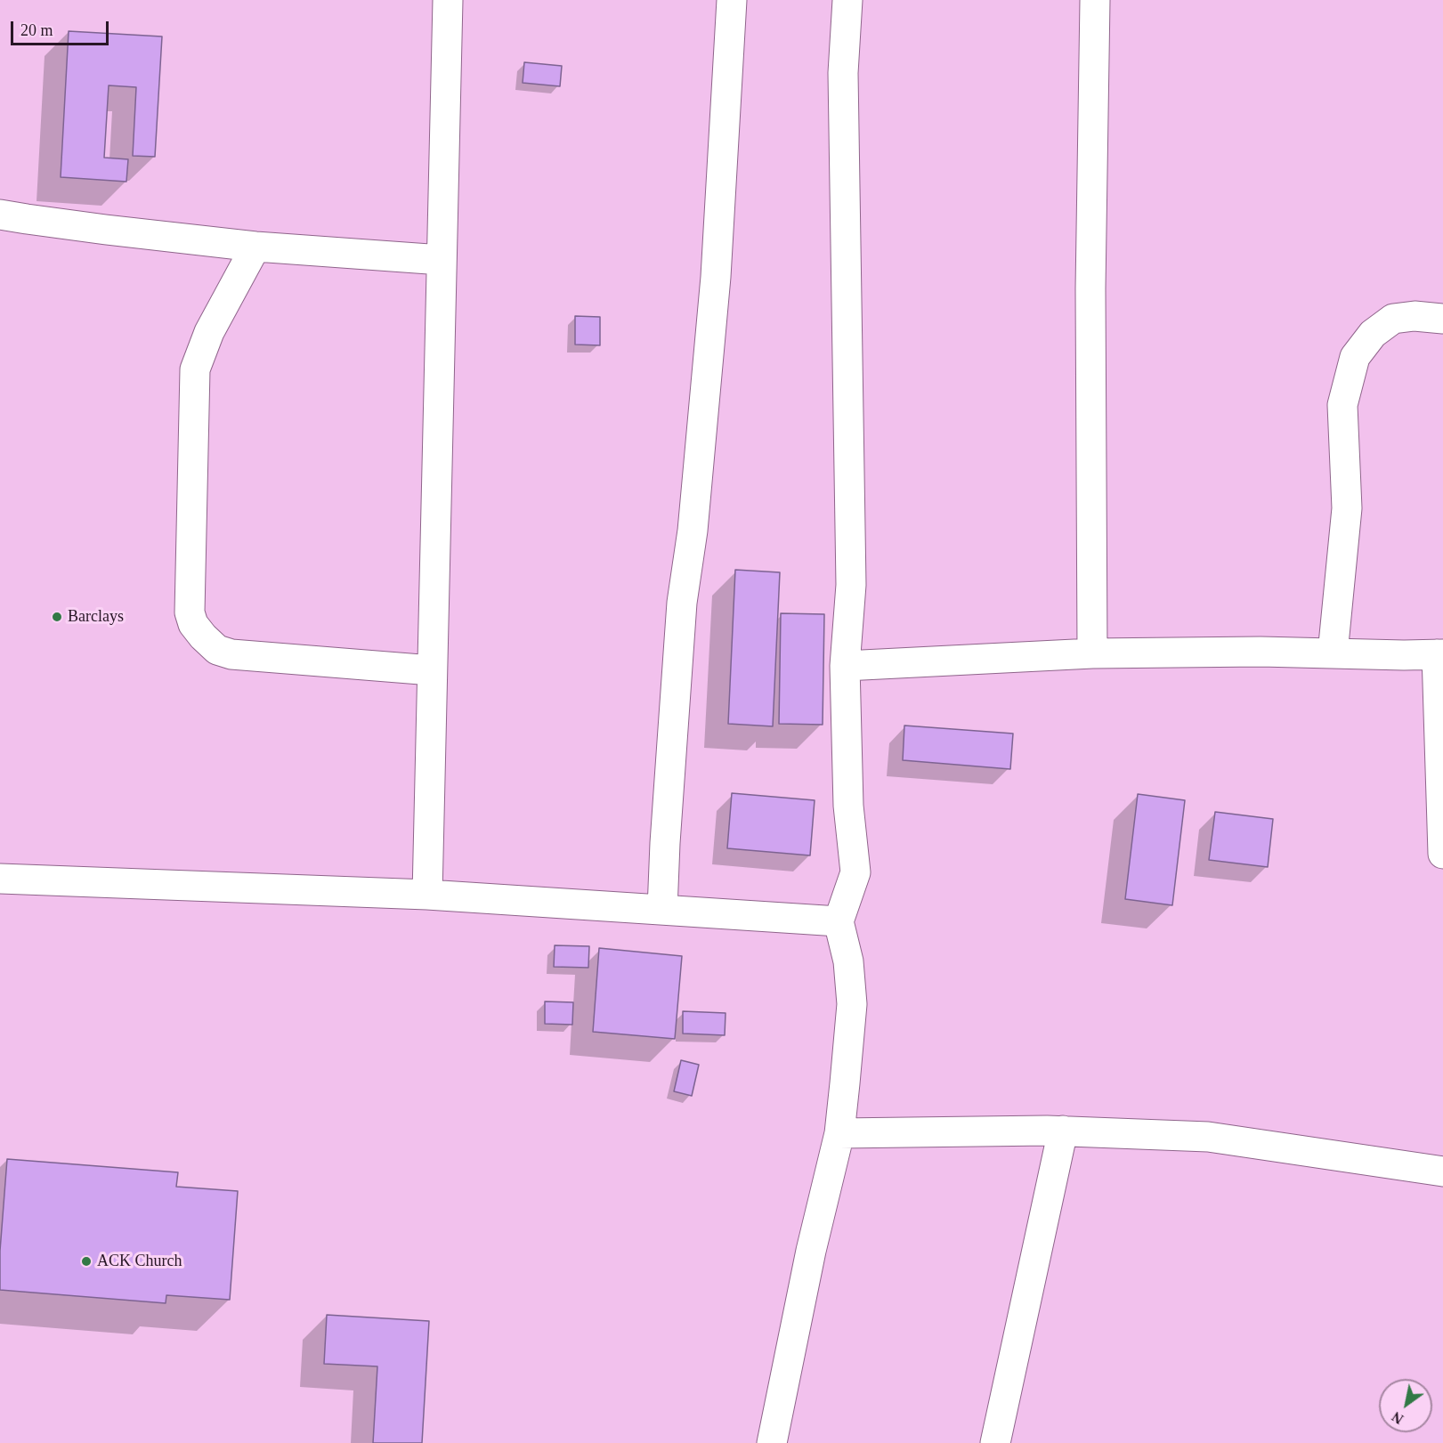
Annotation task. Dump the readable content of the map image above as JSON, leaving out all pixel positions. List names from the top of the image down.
{
  "places": ["Barclays", "ACK Church"],
  "scale_bar": "20 m",
  "north": "bottom left"
}
